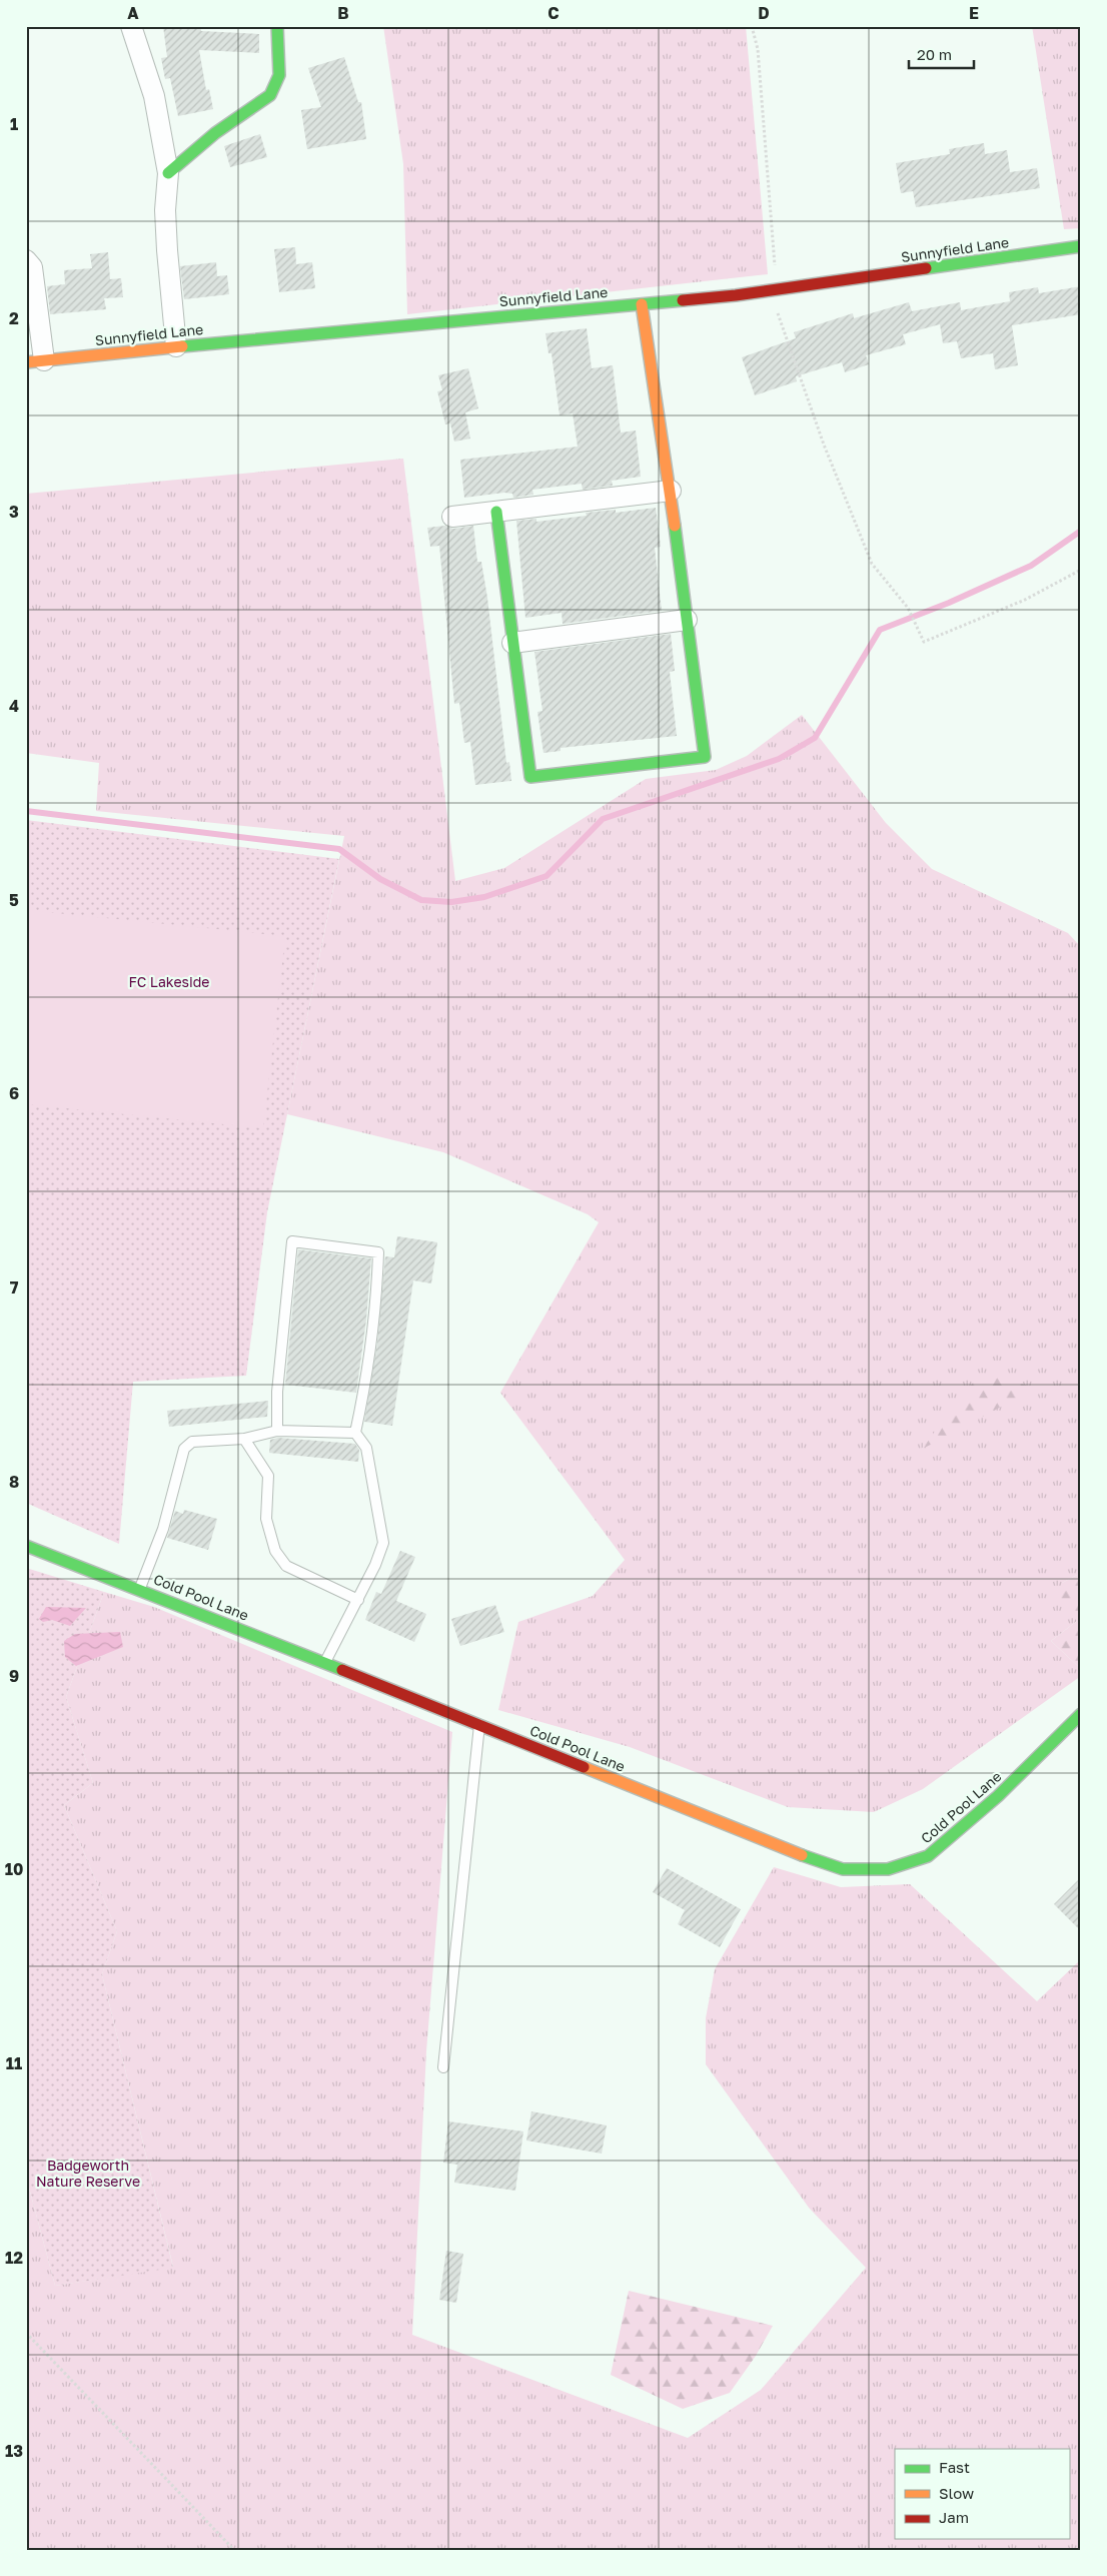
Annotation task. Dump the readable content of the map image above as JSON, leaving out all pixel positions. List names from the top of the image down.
{
  "streets": {
    "street": ["Sunnyfield Lane", "Cold Pool Lane"]
  },
  "parks": ["FC Lakeside", "Badgeworth Nature Reserve"],
  "legend": ["Fast", "Slow", "Jam"],
  "scale_bar": "20 m",
  "grid": {
    "columns": [
      "A",
      "B",
      "C",
      "D",
      "E"
    ],
    "rows": [
      "1",
      "2",
      "3",
      "4",
      "5",
      "6",
      "7",
      "8",
      "9",
      "10",
      "11",
      "12",
      "13"
    ]
  }
}
